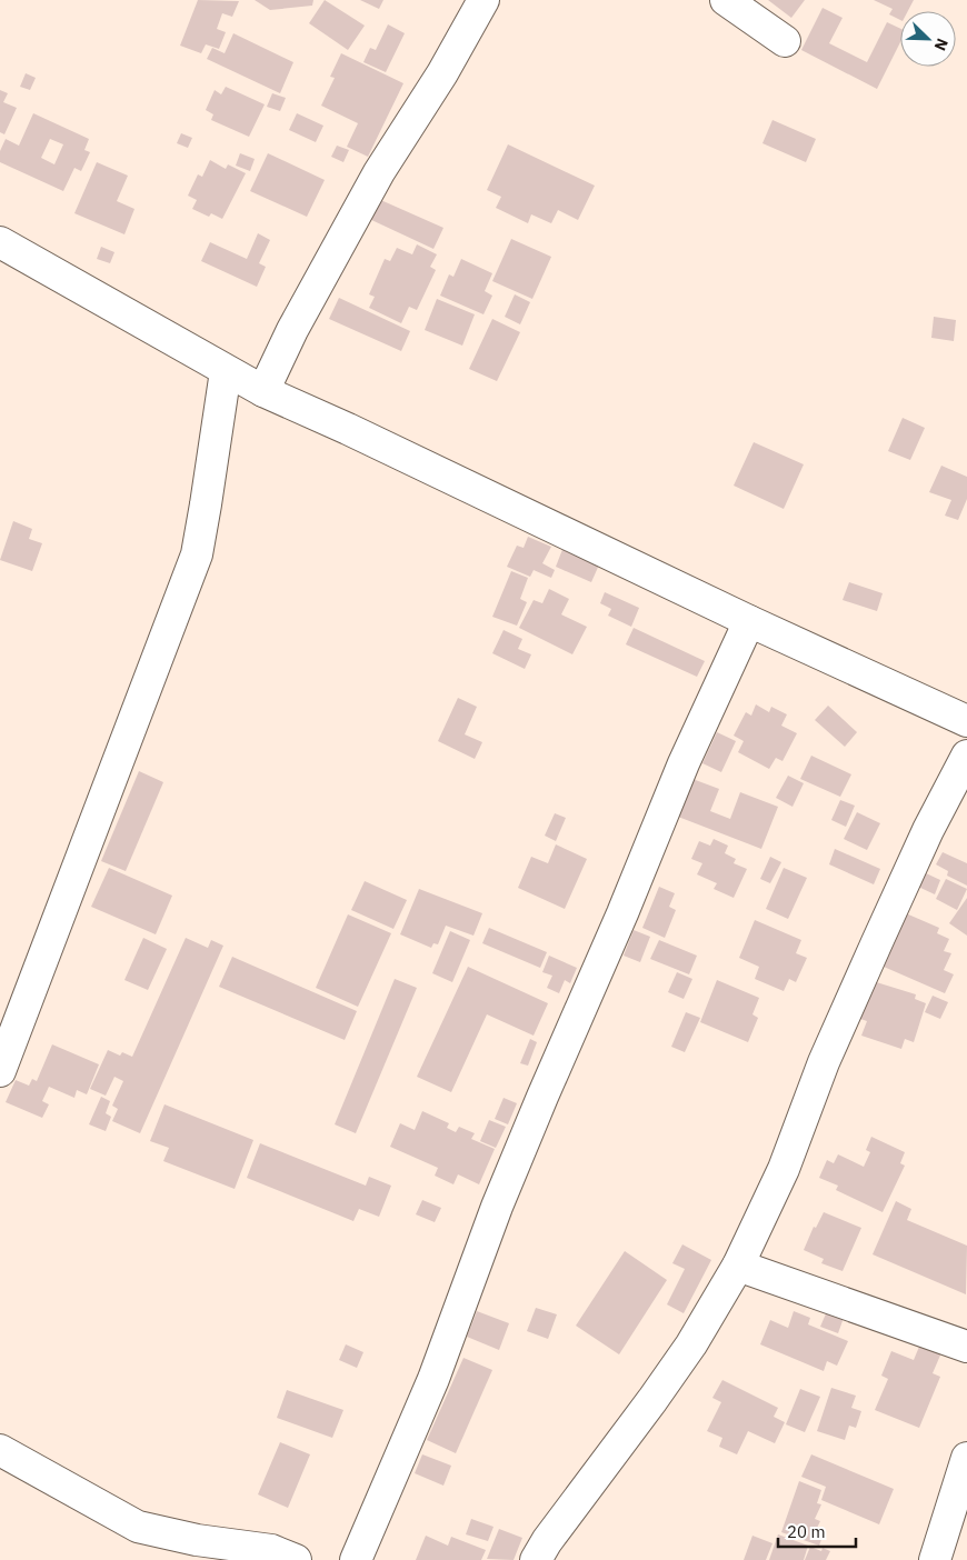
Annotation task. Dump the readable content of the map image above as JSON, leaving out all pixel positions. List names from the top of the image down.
{
  "scale_bar": "20 m",
  "north": "bottom right"
}
